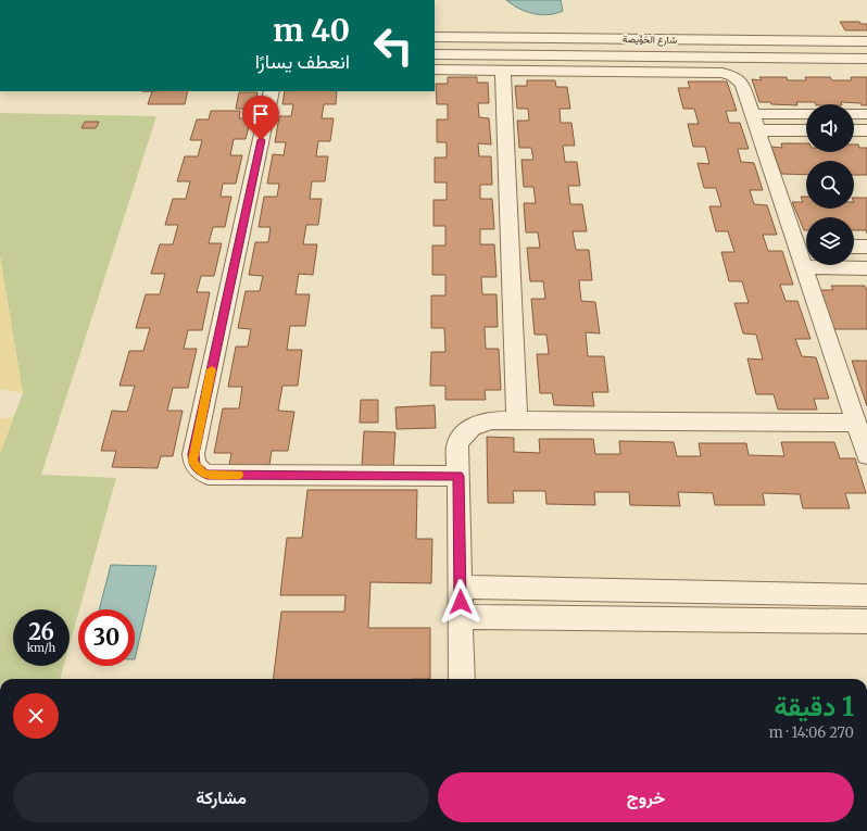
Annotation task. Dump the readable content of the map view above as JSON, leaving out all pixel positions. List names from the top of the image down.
{
  "streets": {
    "street": ["شارع الحَوِّيصة"]
  },
  "page": {
    "turn": ["40 m", "انعطف يسارًا"],
    "speed": "26 km/h",
    "limit": "30",
    "heading": ["1 دقيقة", "270 m · 14:06"],
    "buttons": ["خروج", "مشاركة"]
  }
}
